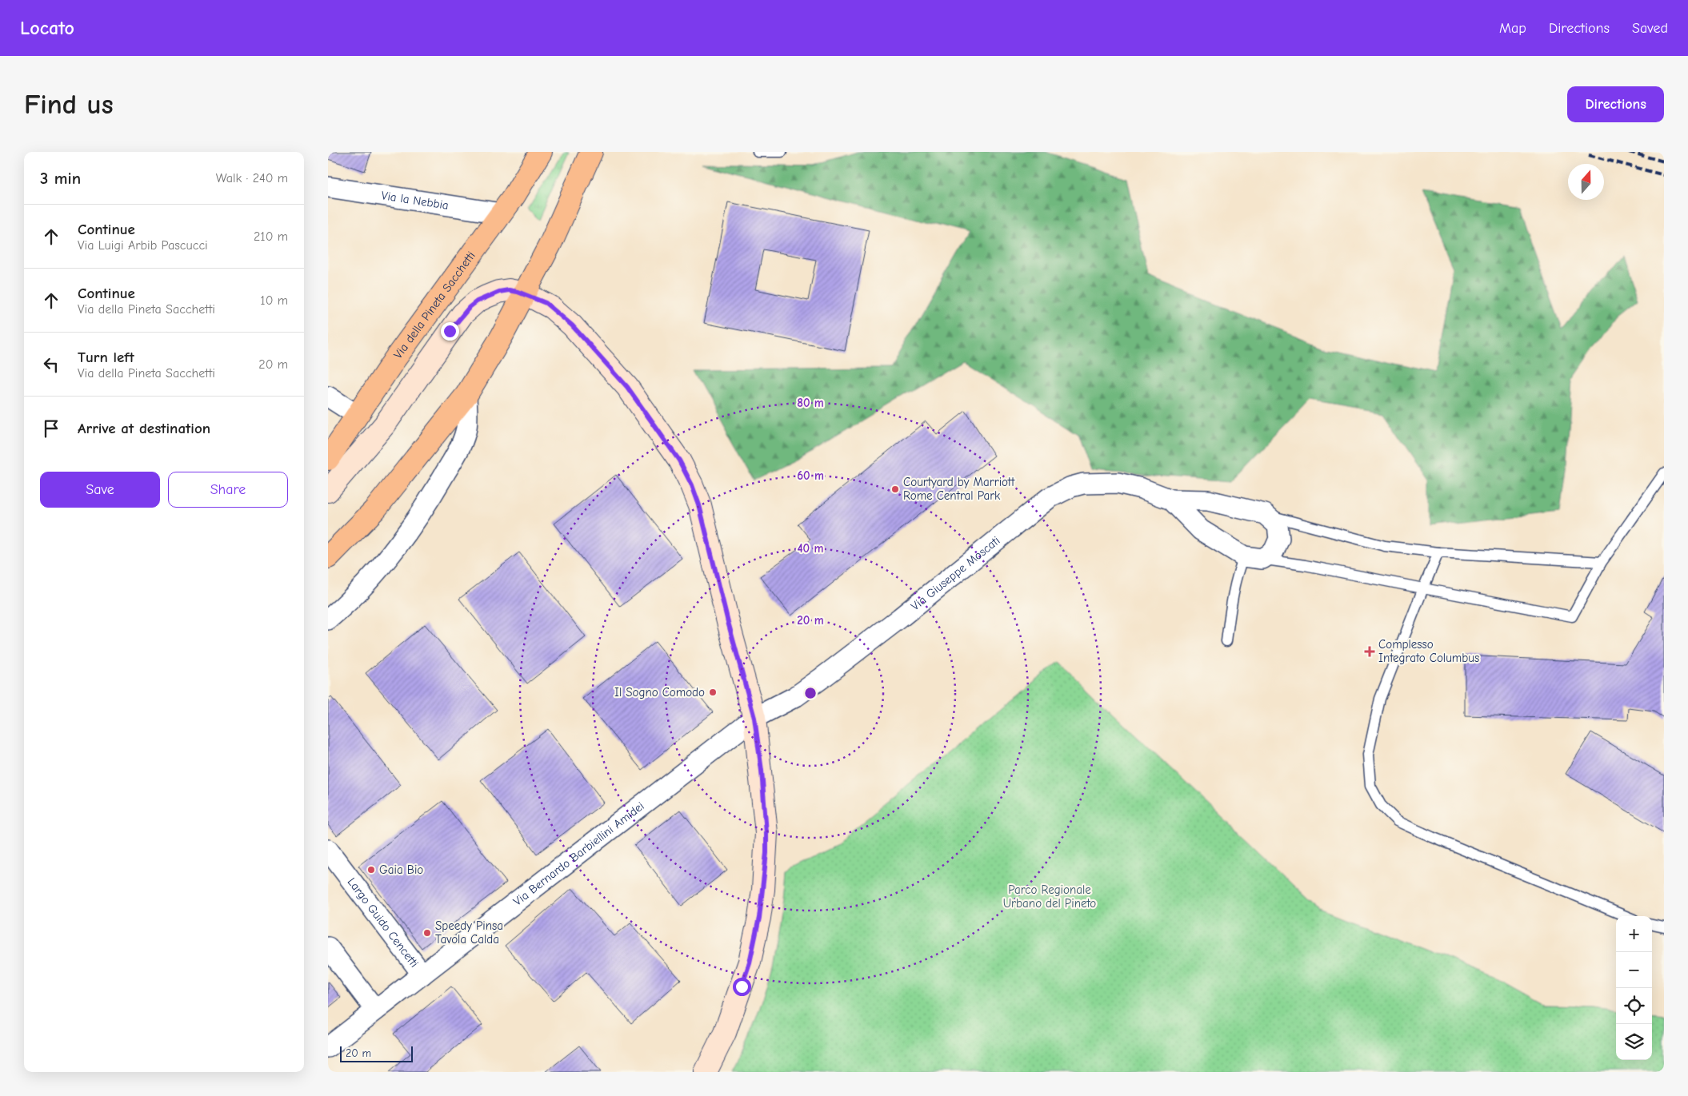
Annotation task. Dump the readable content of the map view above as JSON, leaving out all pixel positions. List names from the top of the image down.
{
  "streets": {
    "main road": ["Via della Pineta Sacchetti"],
    "street": [
      "Via la Nebbia",
      "Via Giuseppe Moscati",
      "Via Bernardo Barbiellini Amidei",
      "Largo Guido Cencetti"
    ]
  },
  "crossings": [
    ["Via la Nebbia", "Via della Pineta Sacchetti"],
    ["Via Giuseppe Moscati", "Via Bernardo Barbiellini Amidei"],
    ["Via Bernardo Barbiellini Amidei", "Largo Guido Cencetti"]
  ],
  "parks": ["Parco Regionale Urbano del Pineto"],
  "places": {
    "other": [
      "Courtyard by Marriott Rome Central Park",
      "Il Sogno Comodo",
      "Gaia Bio",
      "Speedy Pinsa Tavola Calda"
    ],
    "health": ["Complesso Integrato Columbus"]
  },
  "scale_bar": "20 m",
  "north": "top",
  "page": {
    "header": "Locato",
    "nav": ["Map", "Directions", "Saved"],
    "buttons": [
      "Directions",
      ["Save", "Share"]
    ],
    "title": "Find us",
    "heading": ["3 min", "Walk · 240 m"],
    "list": [
      ["Continue", "Via Luigi Arbib Pascucci", "210 m"],
      ["Continue", "Via della Pineta Sacchetti", "10 m"],
      ["Turn left", "Via della Pineta Sacchetti", "20 m"],
      "Arrive at destination"
    ],
    "map_buttons": ["+", "−"],
    "scale": "20 m"
  },
  "rings": [
    "80 m",
    "60 m",
    "40 m",
    "20 m"
  ]
}
